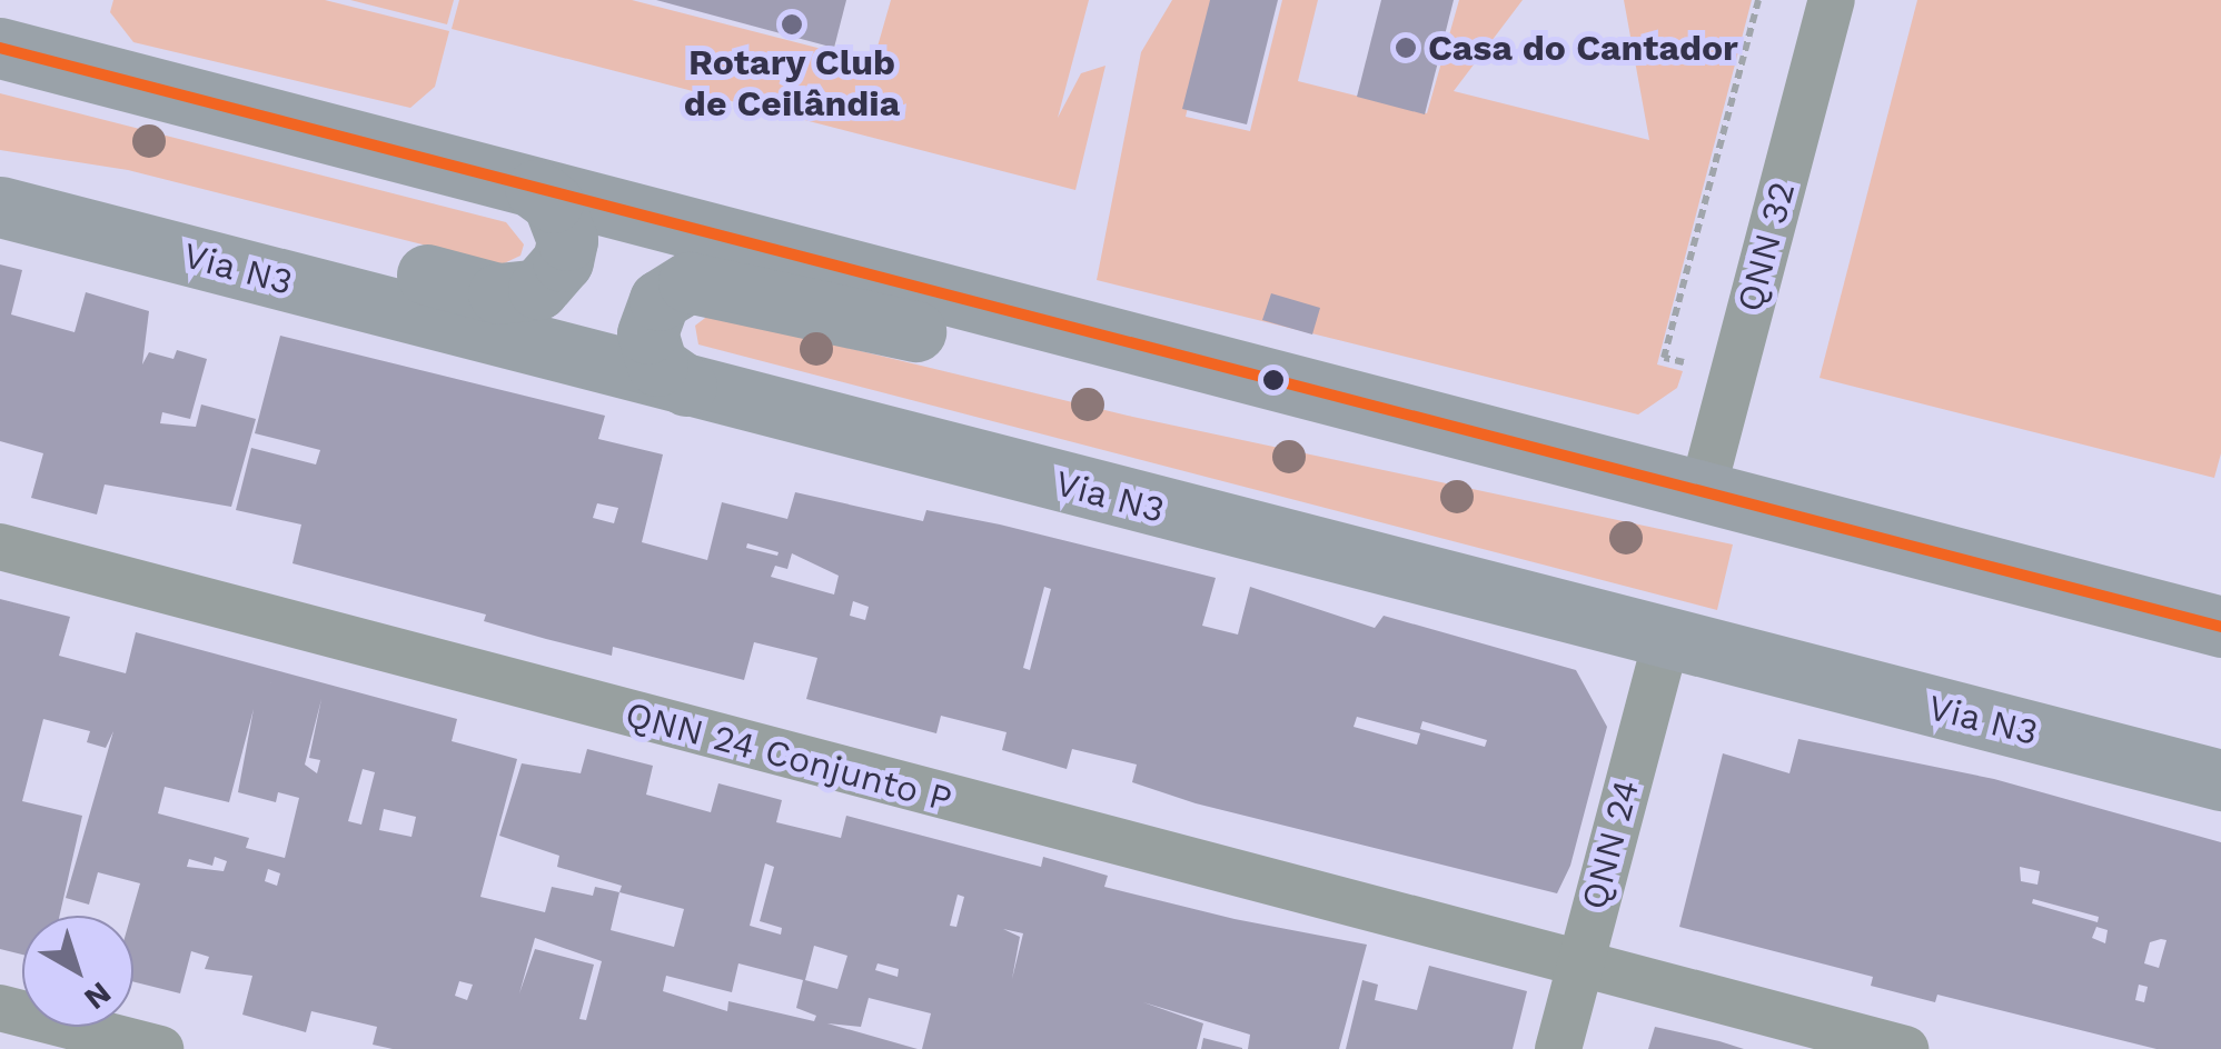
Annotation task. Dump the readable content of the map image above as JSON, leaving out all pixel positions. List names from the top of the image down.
{
  "streets": {
    "main road": ["Via N3"],
    "street": ["QNN 32", "QNN 24 Conjunto P", "QNN 24"]
  },
  "crossings": [
    ["Via N3", "QNN 24"],
    ["QNN 24 Conjunto P", "QNN 24"]
  ],
  "places": ["Rotary Club de Ceilândia", "Casa do Cantador"],
  "north": "bottom right"
}
